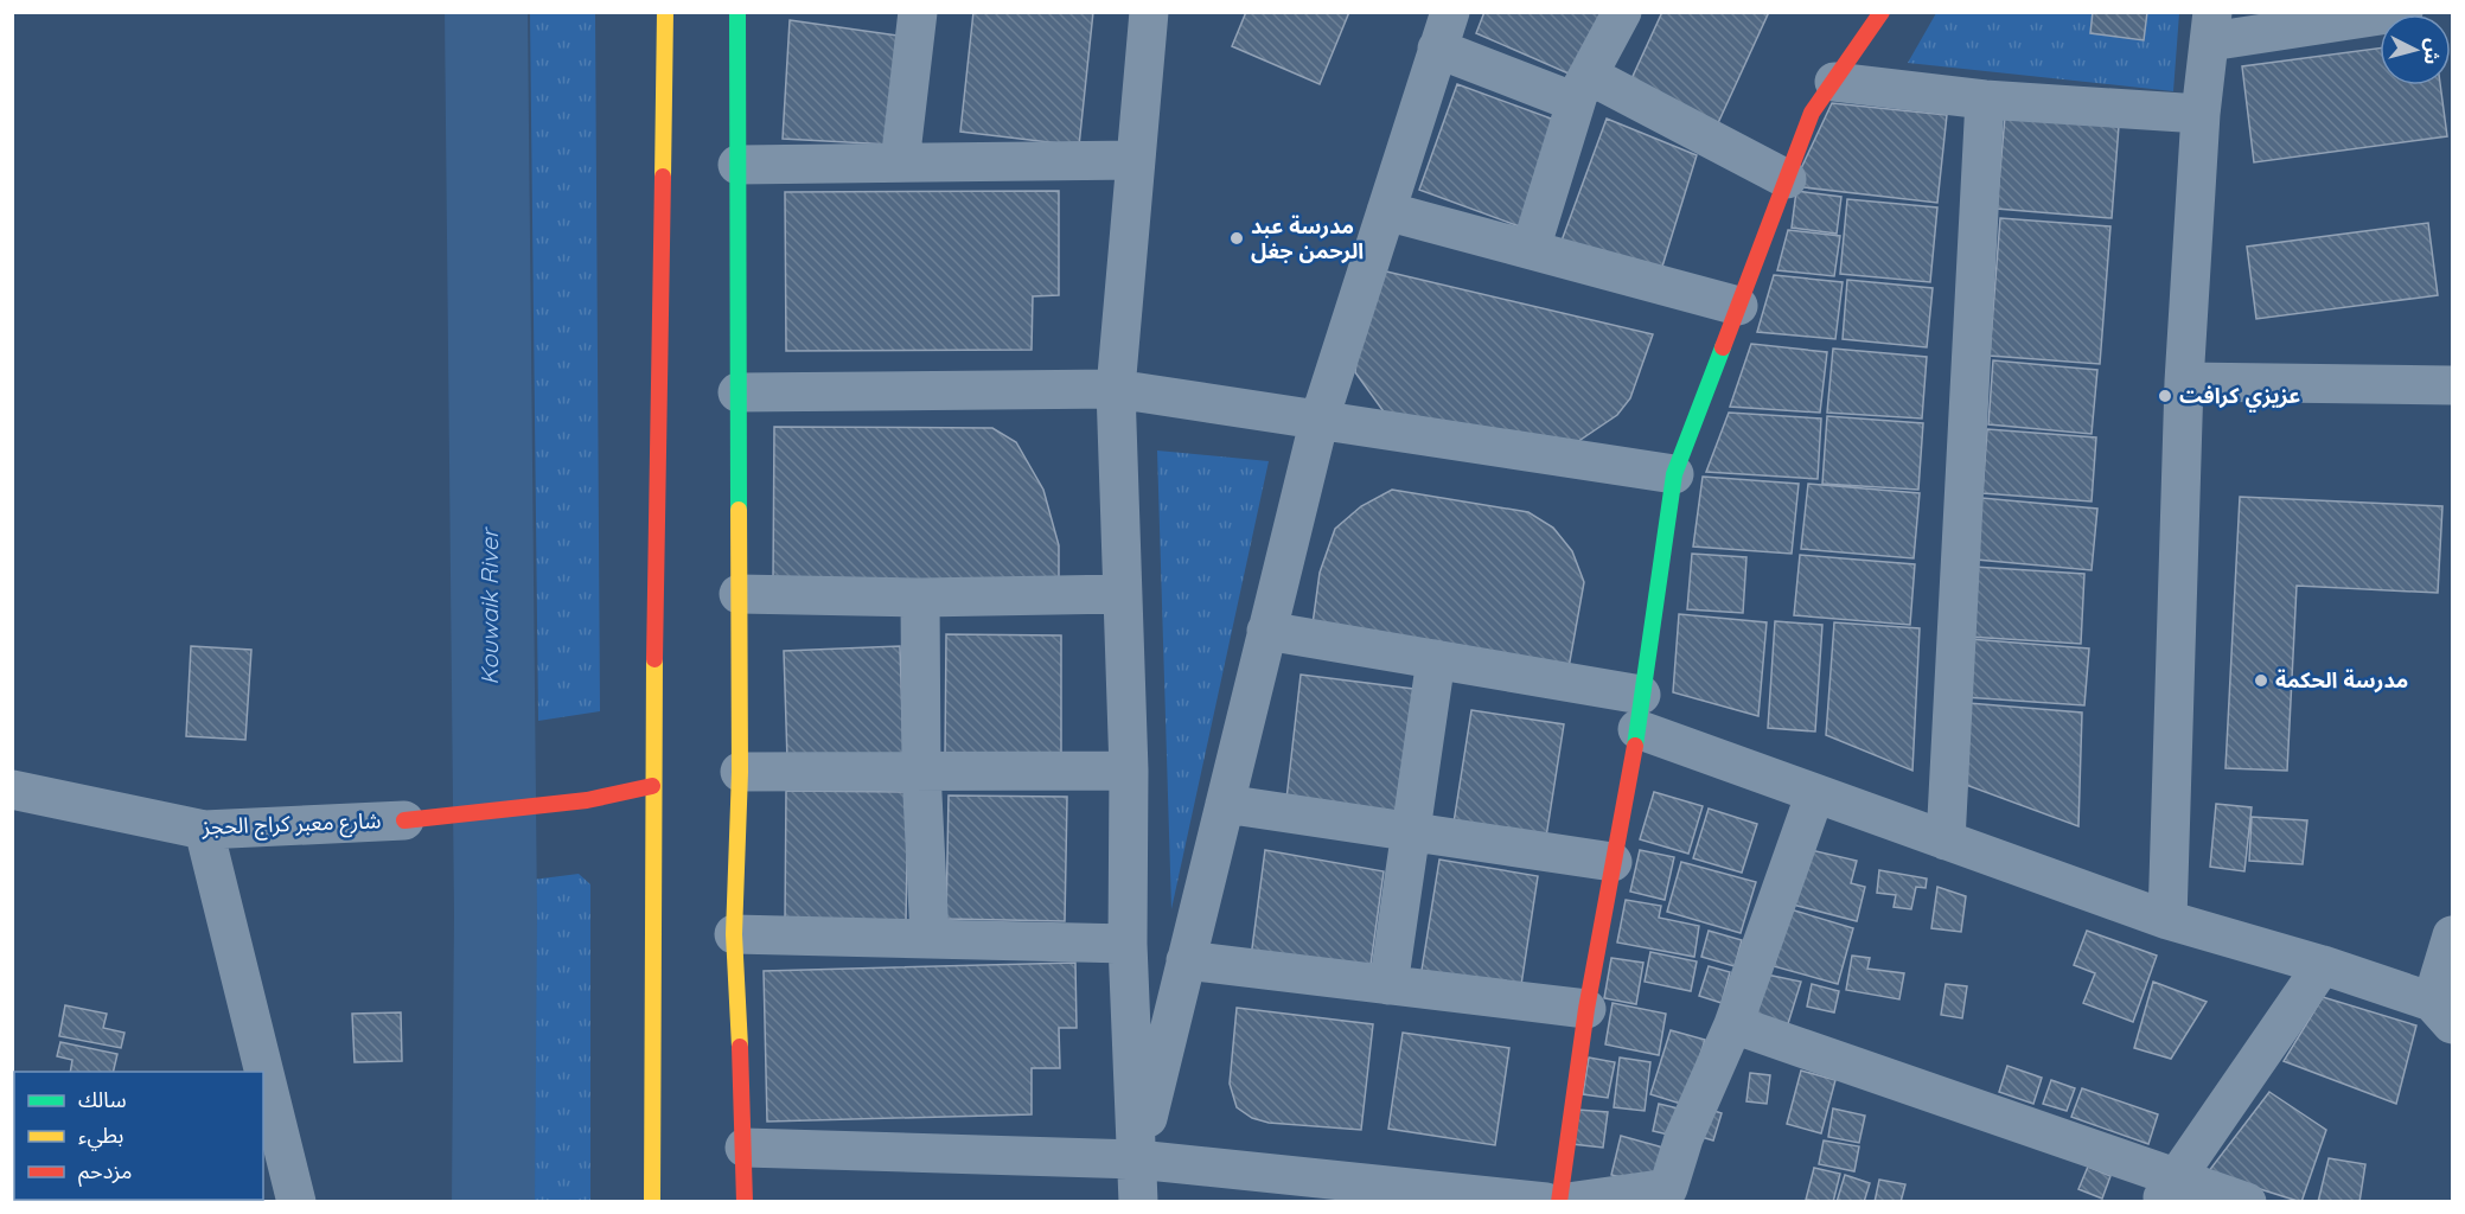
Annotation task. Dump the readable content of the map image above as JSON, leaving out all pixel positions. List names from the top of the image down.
{
  "streets": {
    "street": ["شارع معبر كراج الحجز"]
  },
  "water": ["Kouwaik River"],
  "places": ["مدرسة عبد الرحمن جغل", "عزيزي كرافت", "مدرسة الحكمة"],
  "legend": ["سالك", "بطيء", "مزدحم"],
  "north": "right"
}
